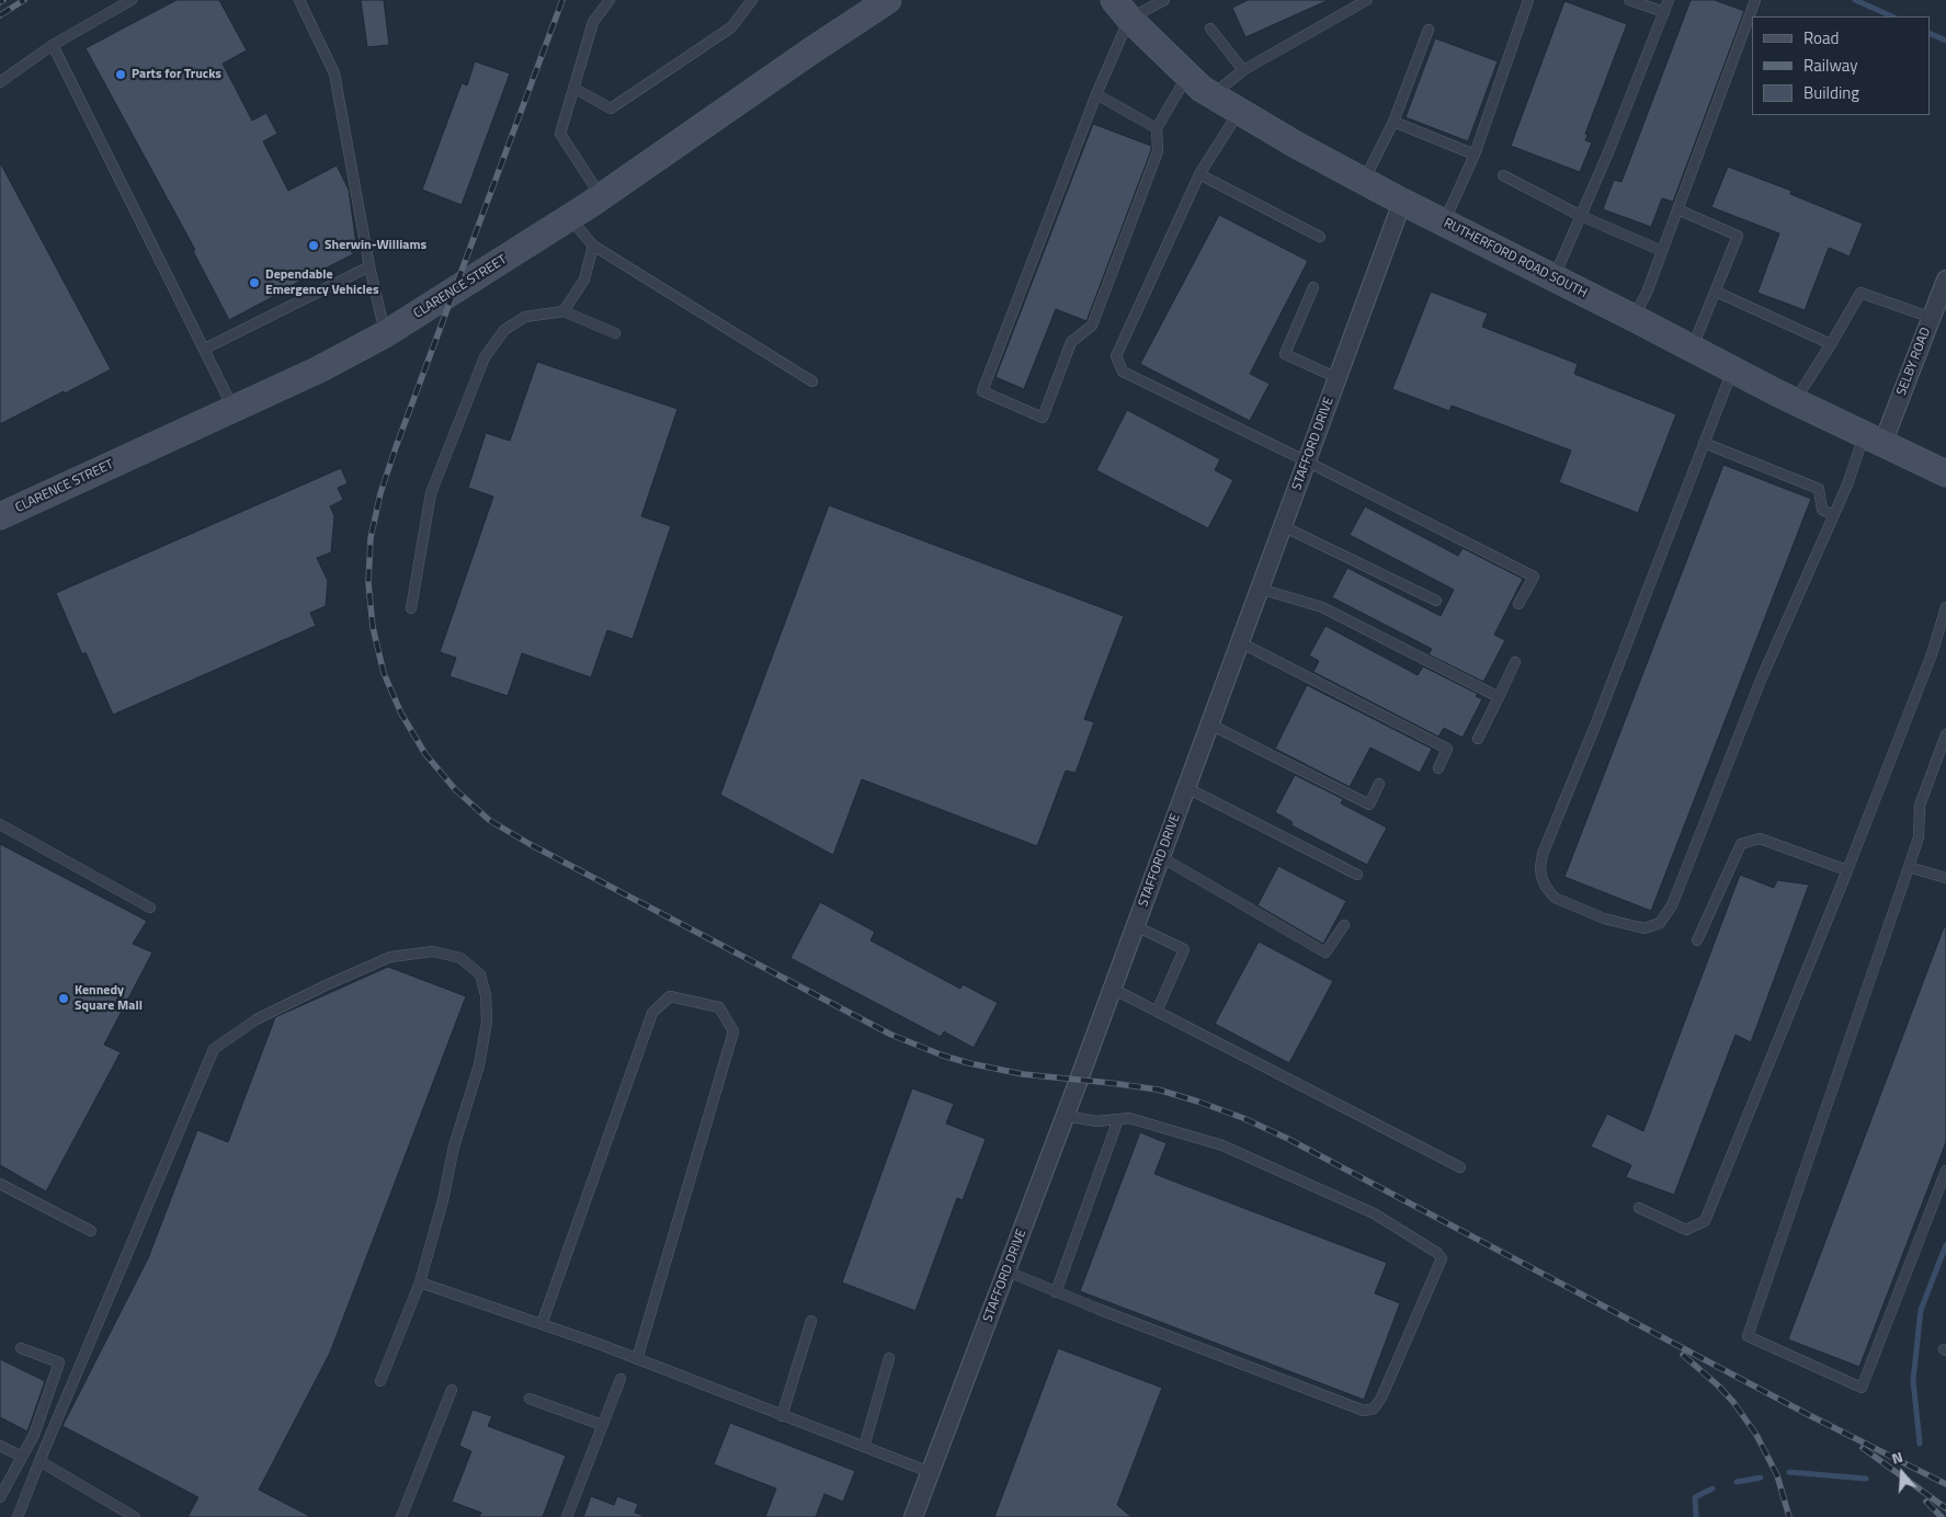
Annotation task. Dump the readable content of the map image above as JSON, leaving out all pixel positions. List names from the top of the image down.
{
  "streets": {
    "street": [
      "RUTHERFORD ROAD SOUTH",
      "CLARENCE STREET",
      "SELBY ROAD",
      "STAFFORD DRIVE"
    ]
  },
  "crossings": [
    ["RUTHERFORD ROAD SOUTH", "SELBY ROAD"],
    ["RUTHERFORD ROAD SOUTH", "STAFFORD DRIVE"]
  ],
  "places": [
    "Parts for Trucks",
    "Sherwin-Williams",
    "Dependable Emergency Vehicles",
    "Kennedy Square Mall"
  ],
  "legend": ["Road", "Railway", "Building"],
  "north": "top"
}
